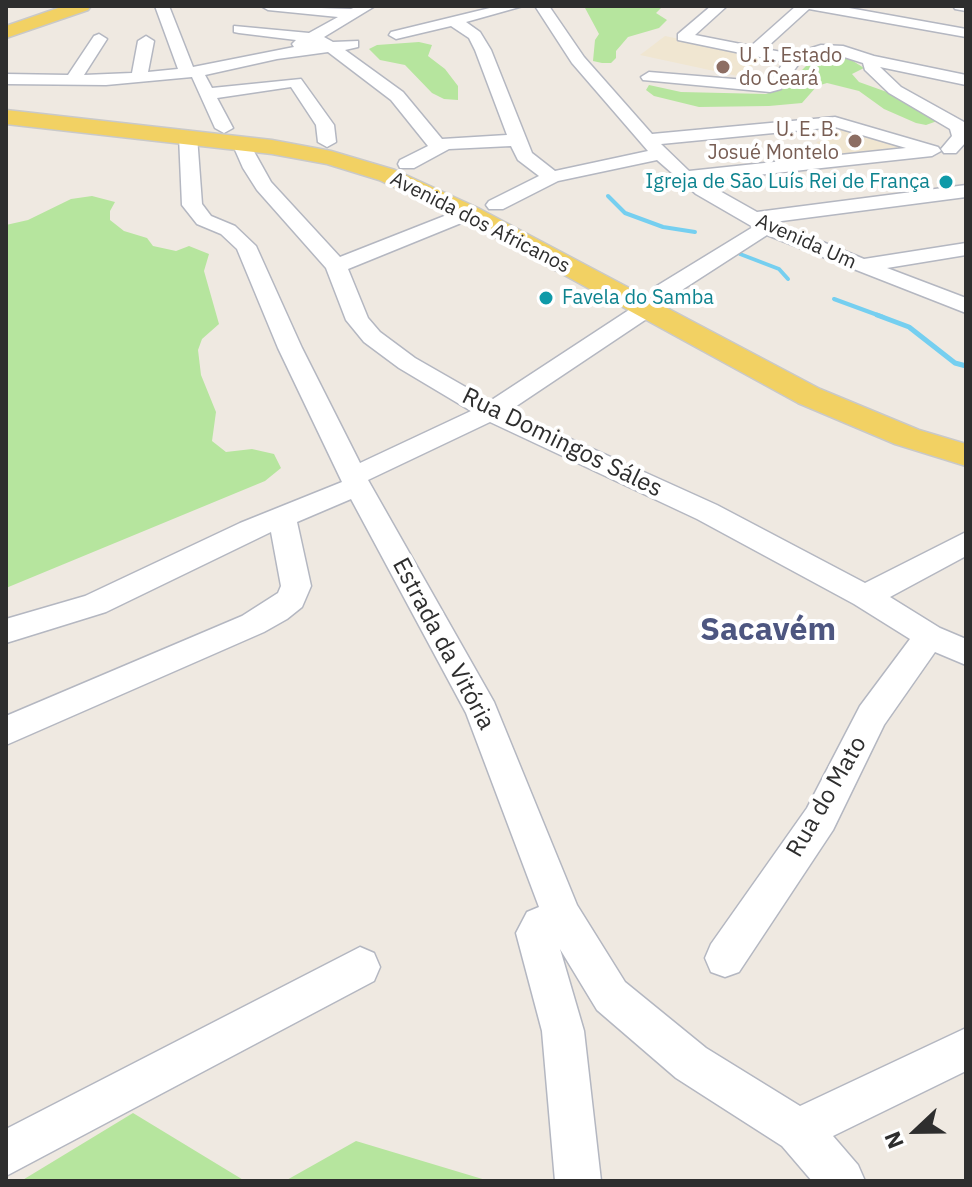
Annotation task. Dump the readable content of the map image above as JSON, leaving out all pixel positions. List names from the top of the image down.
{
  "streets": {
    "main road": ["Avenida dos Africanos"],
    "street": [
      "Avenida Um",
      "Rua Domingos Sáles",
      "Estrada da Vitória",
      "Rua do Mato"
    ]
  },
  "crossings": [
    ["Avenida dos Africanos", "Rua Domingos Sáles"],
    ["Avenida dos Africanos", "Estrada da Vitória"],
    ["Rua Domingos Sáles", "Rua do Mato"]
  ],
  "districts": ["Sacavém"],
  "places": [
    "U. I. Estado do Ceará",
    "U. E. B. Josué Montelo",
    "Igreja de São Luís Rei de França",
    "Favela do Samba"
  ],
  "north": "left"
}
